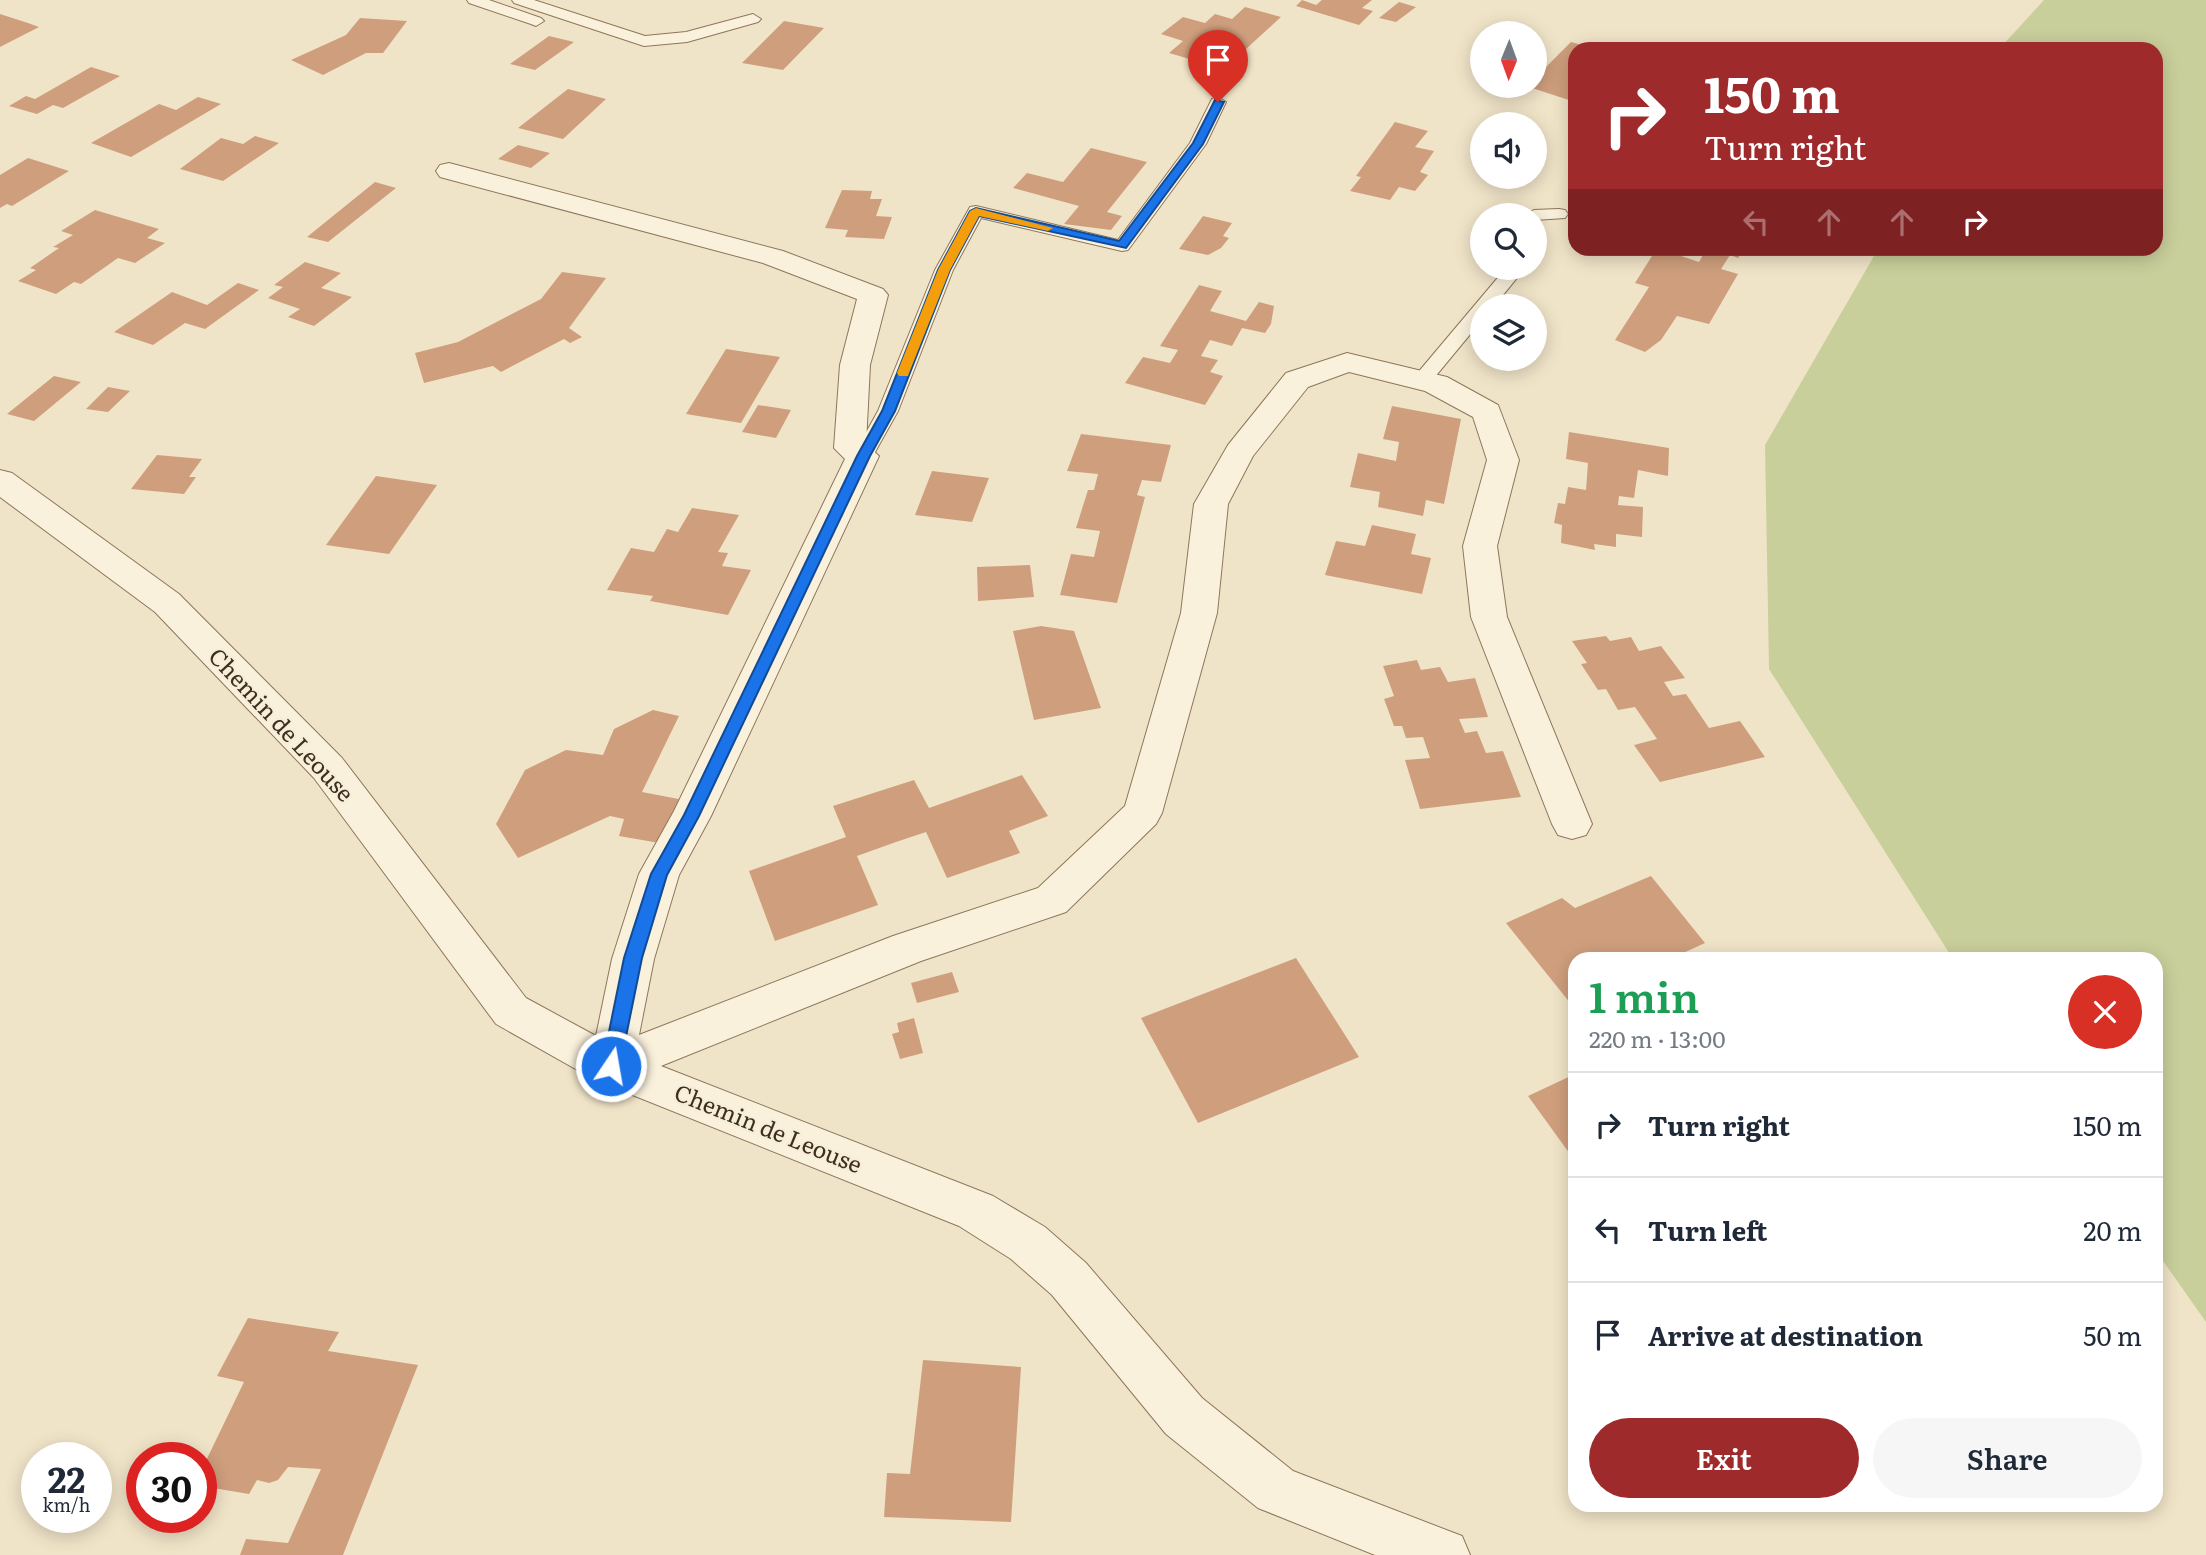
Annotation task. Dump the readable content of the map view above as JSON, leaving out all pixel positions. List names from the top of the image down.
{
  "streets": {
    "street": ["Chemin de Leouse"]
  },
  "north": "bottom",
  "page": {
    "turn": ["150 m", "Turn right"],
    "heading": ["1 min", "220 m · 13:00"],
    "list": [
      {
        "name": "Turn right",
        "value": "150 m"
      },
      {
        "name": "Turn left",
        "value": "20 m"
      },
      {
        "name": "Arrive at destination",
        "value": "50 m"
      }
    ],
    "buttons": ["Exit", "Share"],
    "speed": "22 km/h",
    "limit": "30"
  }
}
